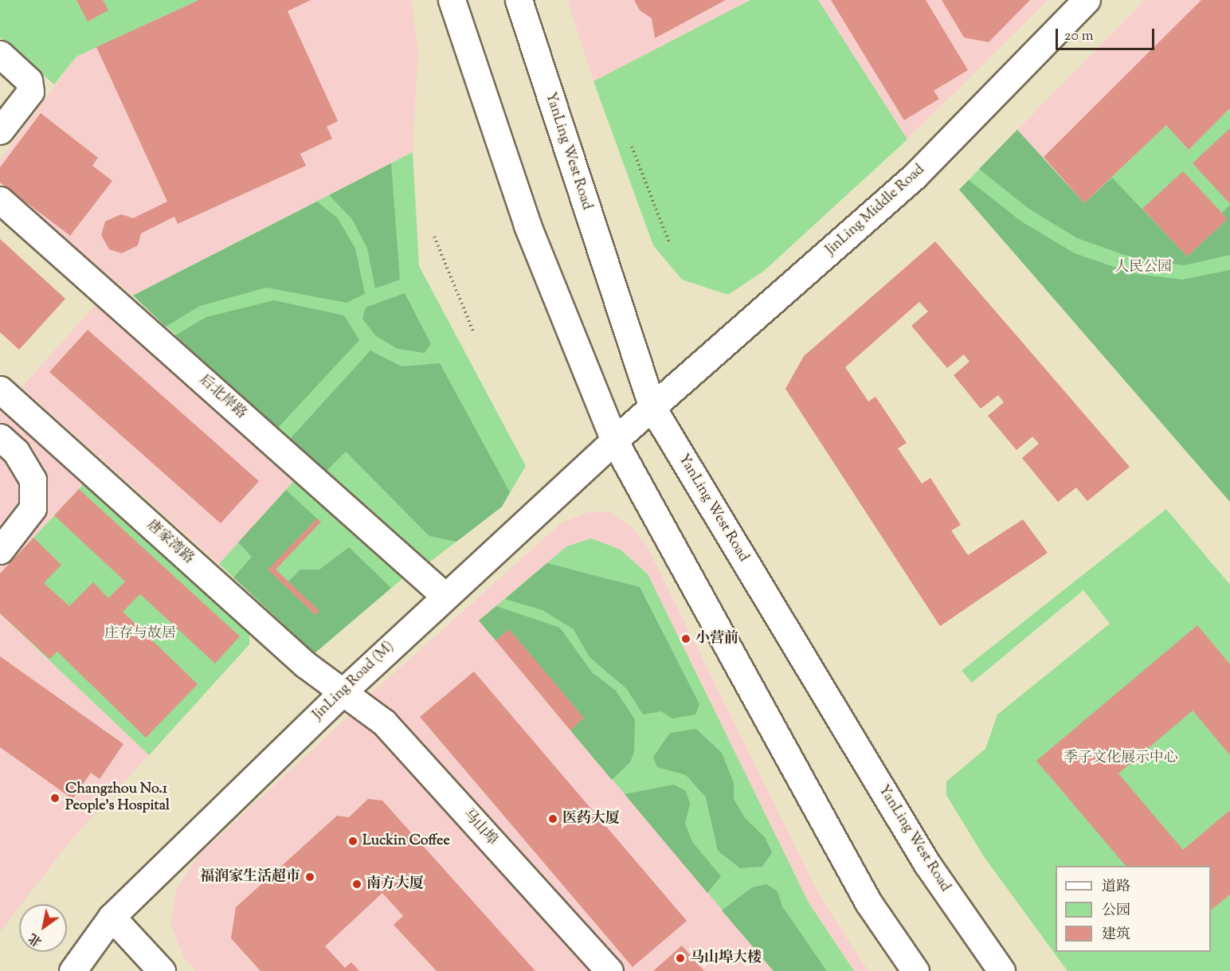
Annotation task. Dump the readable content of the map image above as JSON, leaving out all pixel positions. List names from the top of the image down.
{
  "streets": {
    "main road": [
      "YanLing West Road",
      "JinLing Middle Road",
      "后北岸路",
      "唐家湾路",
      "JinLing Road (M)",
      "马山埠"
    ]
  },
  "crossings": [
    ["YanLing West Road", "JinLing Middle Road"],
    ["YanLing West Road", "JinLing Road (M)"],
    ["JinLing Middle Road", "JinLing Road (M)"],
    ["后北岸路", "JinLing Road (M)"],
    ["唐家湾路", "JinLing Road (M)"],
    ["唐家湾路", "马山埠"],
    ["JinLing Road (M)", "马山埠"]
  ],
  "parks": ["人民公园", "庄存与故居", "季子文化展示中心"],
  "places": [
    "小营前",
    "Changzhou No.1 People's Hospital",
    "医药大厦",
    "Luckin Coffee",
    "福润家生活超市",
    "南方大厦",
    "马山埠大楼"
  ],
  "legend": ["道路", "公园", "建筑"],
  "scale_bar": "20 m",
  "north": "bottom left"
}
